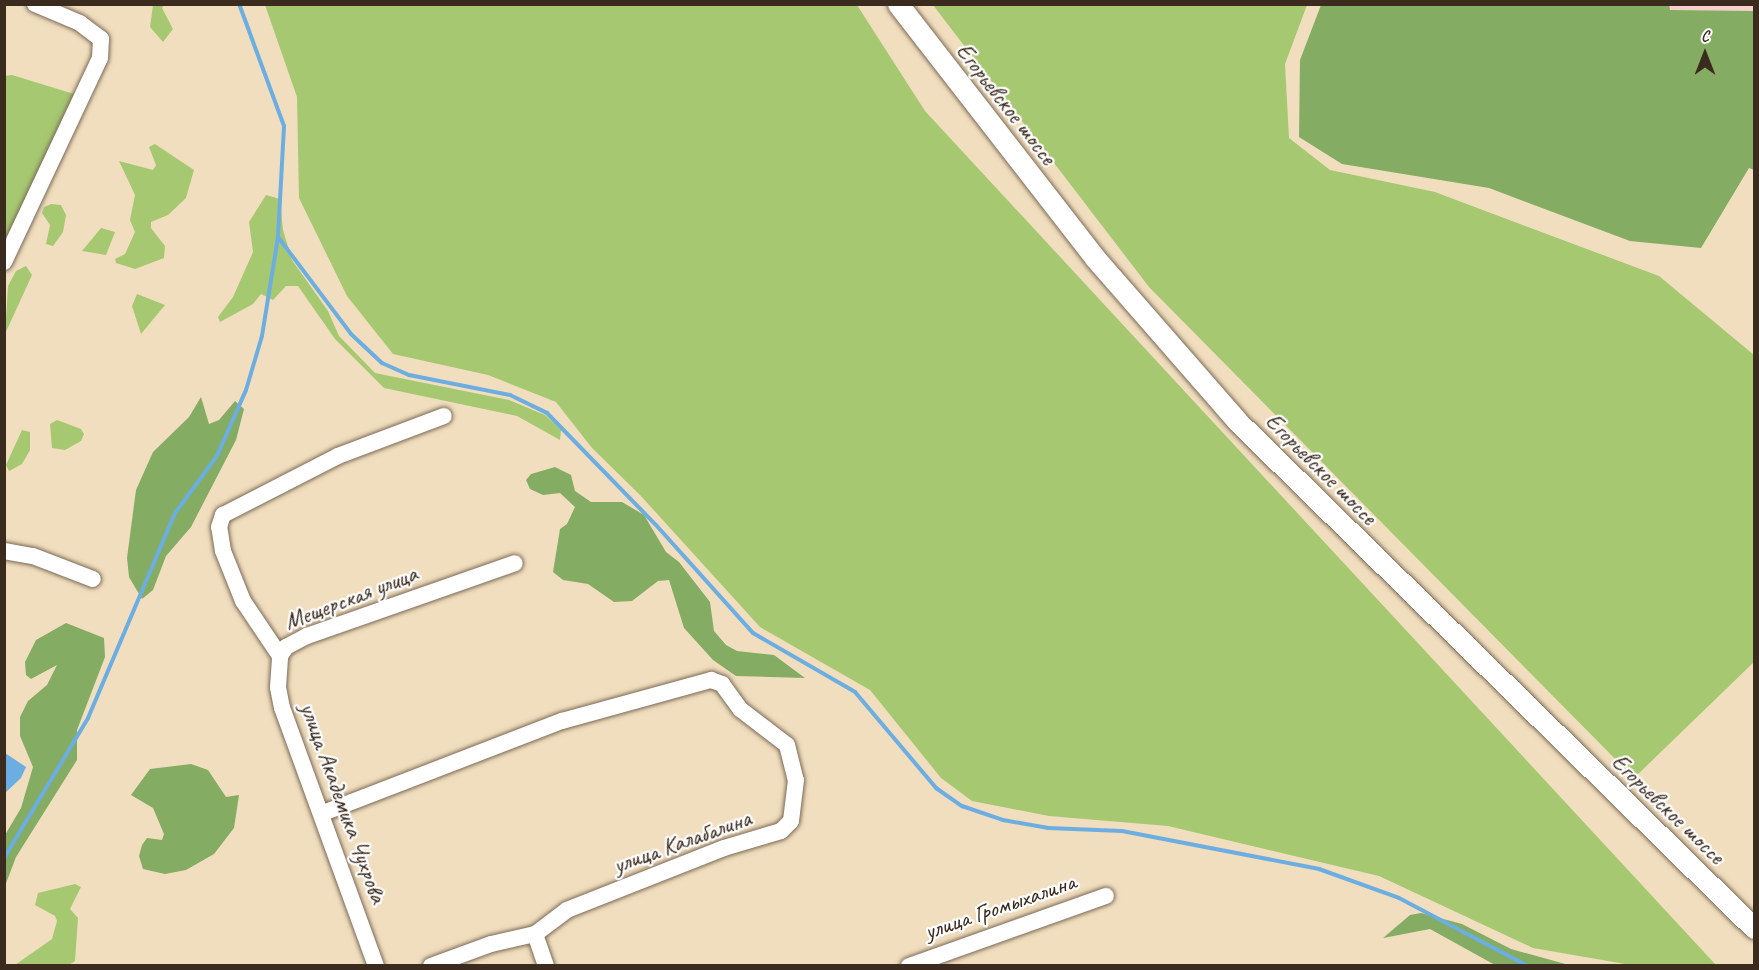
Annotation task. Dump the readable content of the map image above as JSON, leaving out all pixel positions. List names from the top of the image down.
{
  "streets": {
    "main road": ["Егорьевское шоссе"],
    "street": [
      "Мещерская улица",
      "улица Академика Чухрова",
      "улица Калабалина",
      "улица Громыхалина"
    ]
  },
  "crossings": [
    ["Мещерская улица", "улица Академика Чухрова"],
    ["улица Академика Чухрова", "улица Калабалина"]
  ],
  "north": "top"
}
